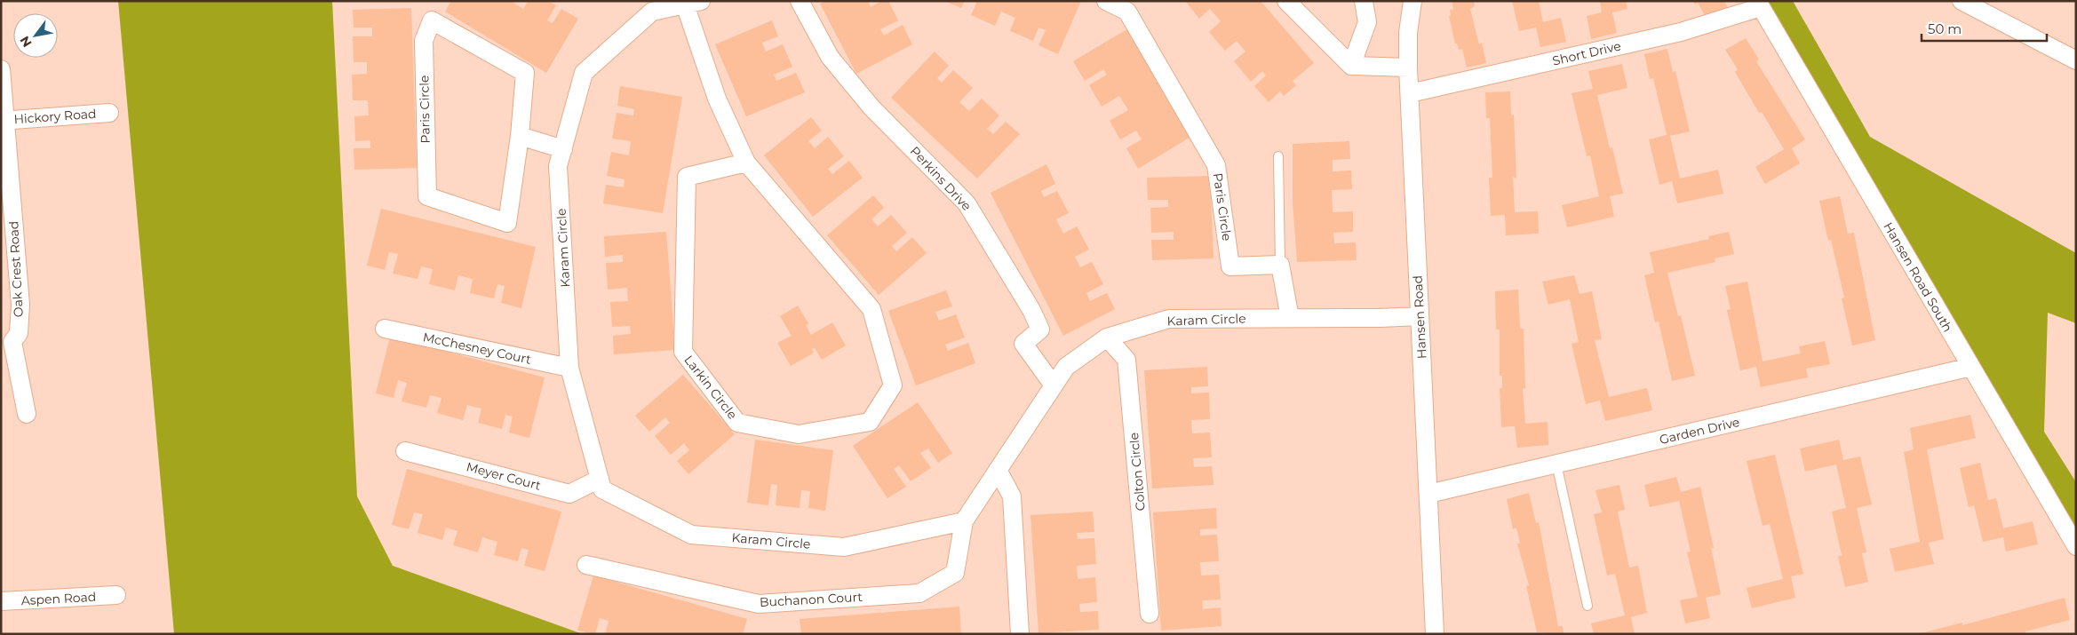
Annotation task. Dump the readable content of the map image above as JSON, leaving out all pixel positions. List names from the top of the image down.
{
  "streets": {
    "street": [
      "Short Drive",
      "Paris Circle",
      "Hickory Road",
      "Perkins Drive",
      "Karam Circle",
      "Oak Crest Road",
      "Hansen Road South",
      "Hansen Road",
      "McChesney Court",
      "Larkin Circle",
      "Garden Drive",
      "Colton Circle",
      "Meyer Court",
      "Aspen Road",
      "Buchanon Court"
    ]
  },
  "crossings": [
    ["Short Drive", "Hansen Road South"],
    ["Short Drive", "Hansen Road"],
    ["Hickory Road", "Oak Crest Road"],
    ["Perkins Drive", "Karam Circle"],
    ["Karam Circle", "Hansen Road"],
    ["Karam Circle", "McChesney Court"],
    ["Karam Circle", "Larkin Circle"],
    ["Karam Circle", "Colton Circle"],
    ["Karam Circle", "Meyer Court"],
    ["Karam Circle", "Buchanon Court"],
    ["Hansen Road South", "Garden Drive"],
    ["Hansen Road", "Garden Drive"]
  ],
  "scale_bar": "50 m",
  "north": "bottom left"
}
